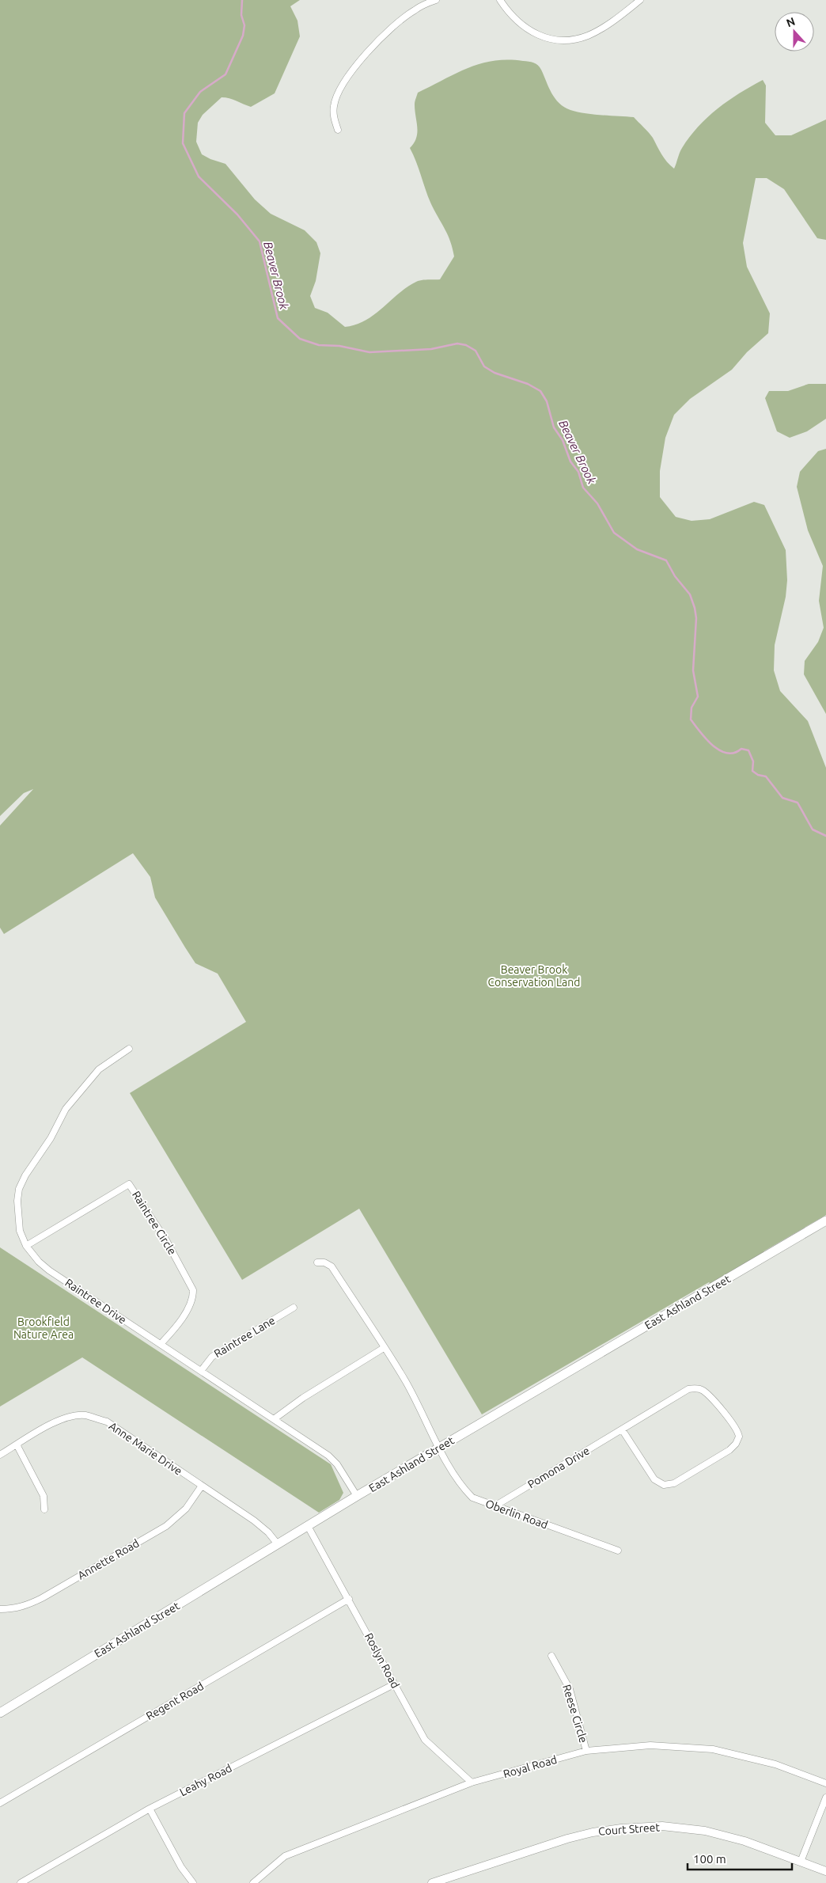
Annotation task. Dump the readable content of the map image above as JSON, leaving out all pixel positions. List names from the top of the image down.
{
  "streets": {
    "main road": ["East Ashland Street"],
    "street": [
      "Raintree Circle",
      "Raintree Drive",
      "Raintree Lane",
      "Anne Marie Drive",
      "Pomona Drive",
      "Oberlin Road",
      "Annette Road",
      "Roslyn Road",
      "Regent Road",
      "Reese Circle",
      "Royal Road",
      "Leahy Road",
      "Court Street"
    ]
  },
  "crossings": [
    ["Raintree Circle", "Raintree Drive"],
    ["Raintree Drive", "East Ashland Street"],
    ["Raintree Drive", "Raintree Lane"],
    ["East Ashland Street", "Anne Marie Drive"],
    ["East Ashland Street", "Oberlin Road"],
    ["East Ashland Street", "Roslyn Road"],
    ["Anne Marie Drive", "Annette Road"],
    ["Pomona Drive", "Oberlin Road"],
    ["Roslyn Road", "Regent Road"],
    ["Roslyn Road", "Royal Road"],
    ["Roslyn Road", "Leahy Road"],
    ["Reese Circle", "Royal Road"]
  ],
  "water": ["Beaver Brook"],
  "parks": ["Beaver Brook Conservation Land", "Brookfield Nature Area"],
  "scale_bar": "100 m",
  "north": "top"
}
